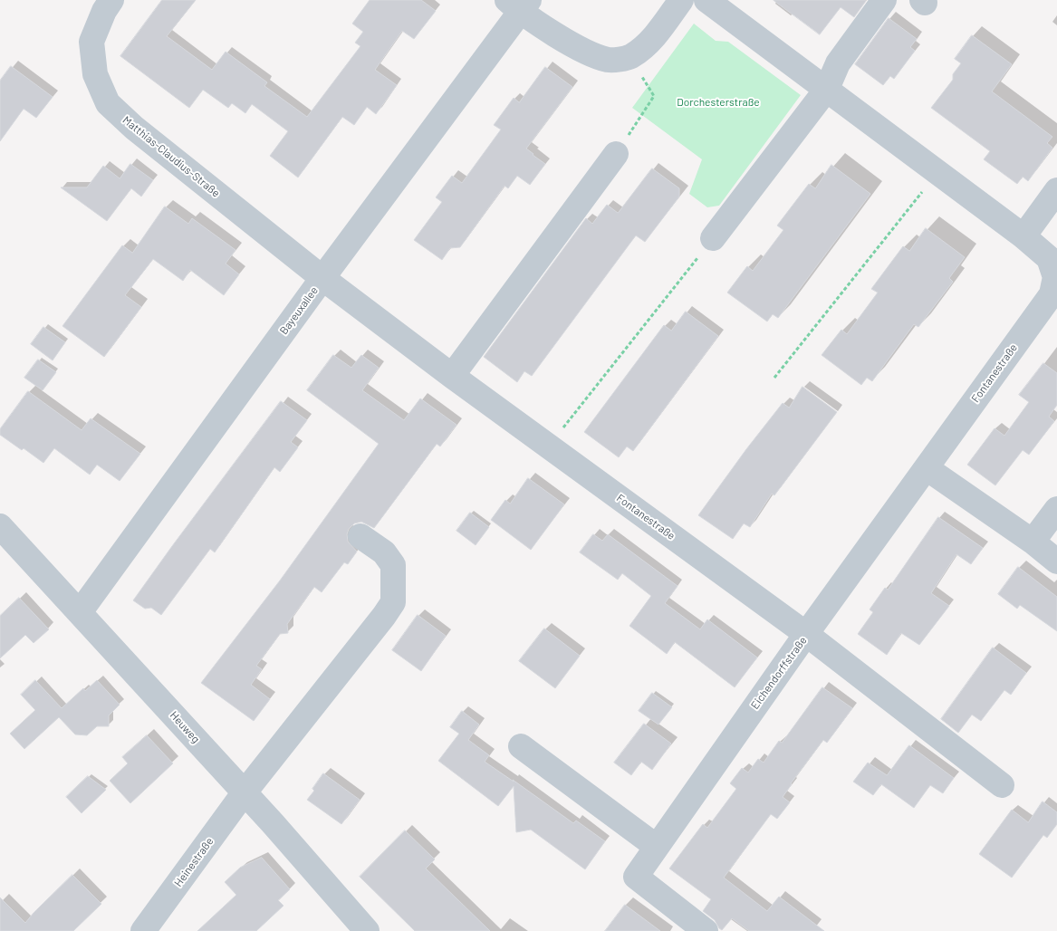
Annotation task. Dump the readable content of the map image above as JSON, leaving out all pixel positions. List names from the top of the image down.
{
  "streets": {
    "street": [
      "Matthias-Claudius-Straße",
      "Bayeuxallee",
      "Fontanestraße",
      "Eichendorffstraße",
      "Heuweg",
      "Heinestraße"
    ]
  },
  "crossings": [
    ["Matthias-Claudius-Straße", "Bayeuxallee"],
    ["Matthias-Claudius-Straße", "Fontanestraße"],
    ["Bayeuxallee", "Fontanestraße"],
    ["Bayeuxallee", "Heuweg"],
    ["Fontanestraße", "Eichendorffstraße"],
    ["Heuweg", "Heinestraße"]
  ],
  "parks": ["Dorchesterstraße"]
}
